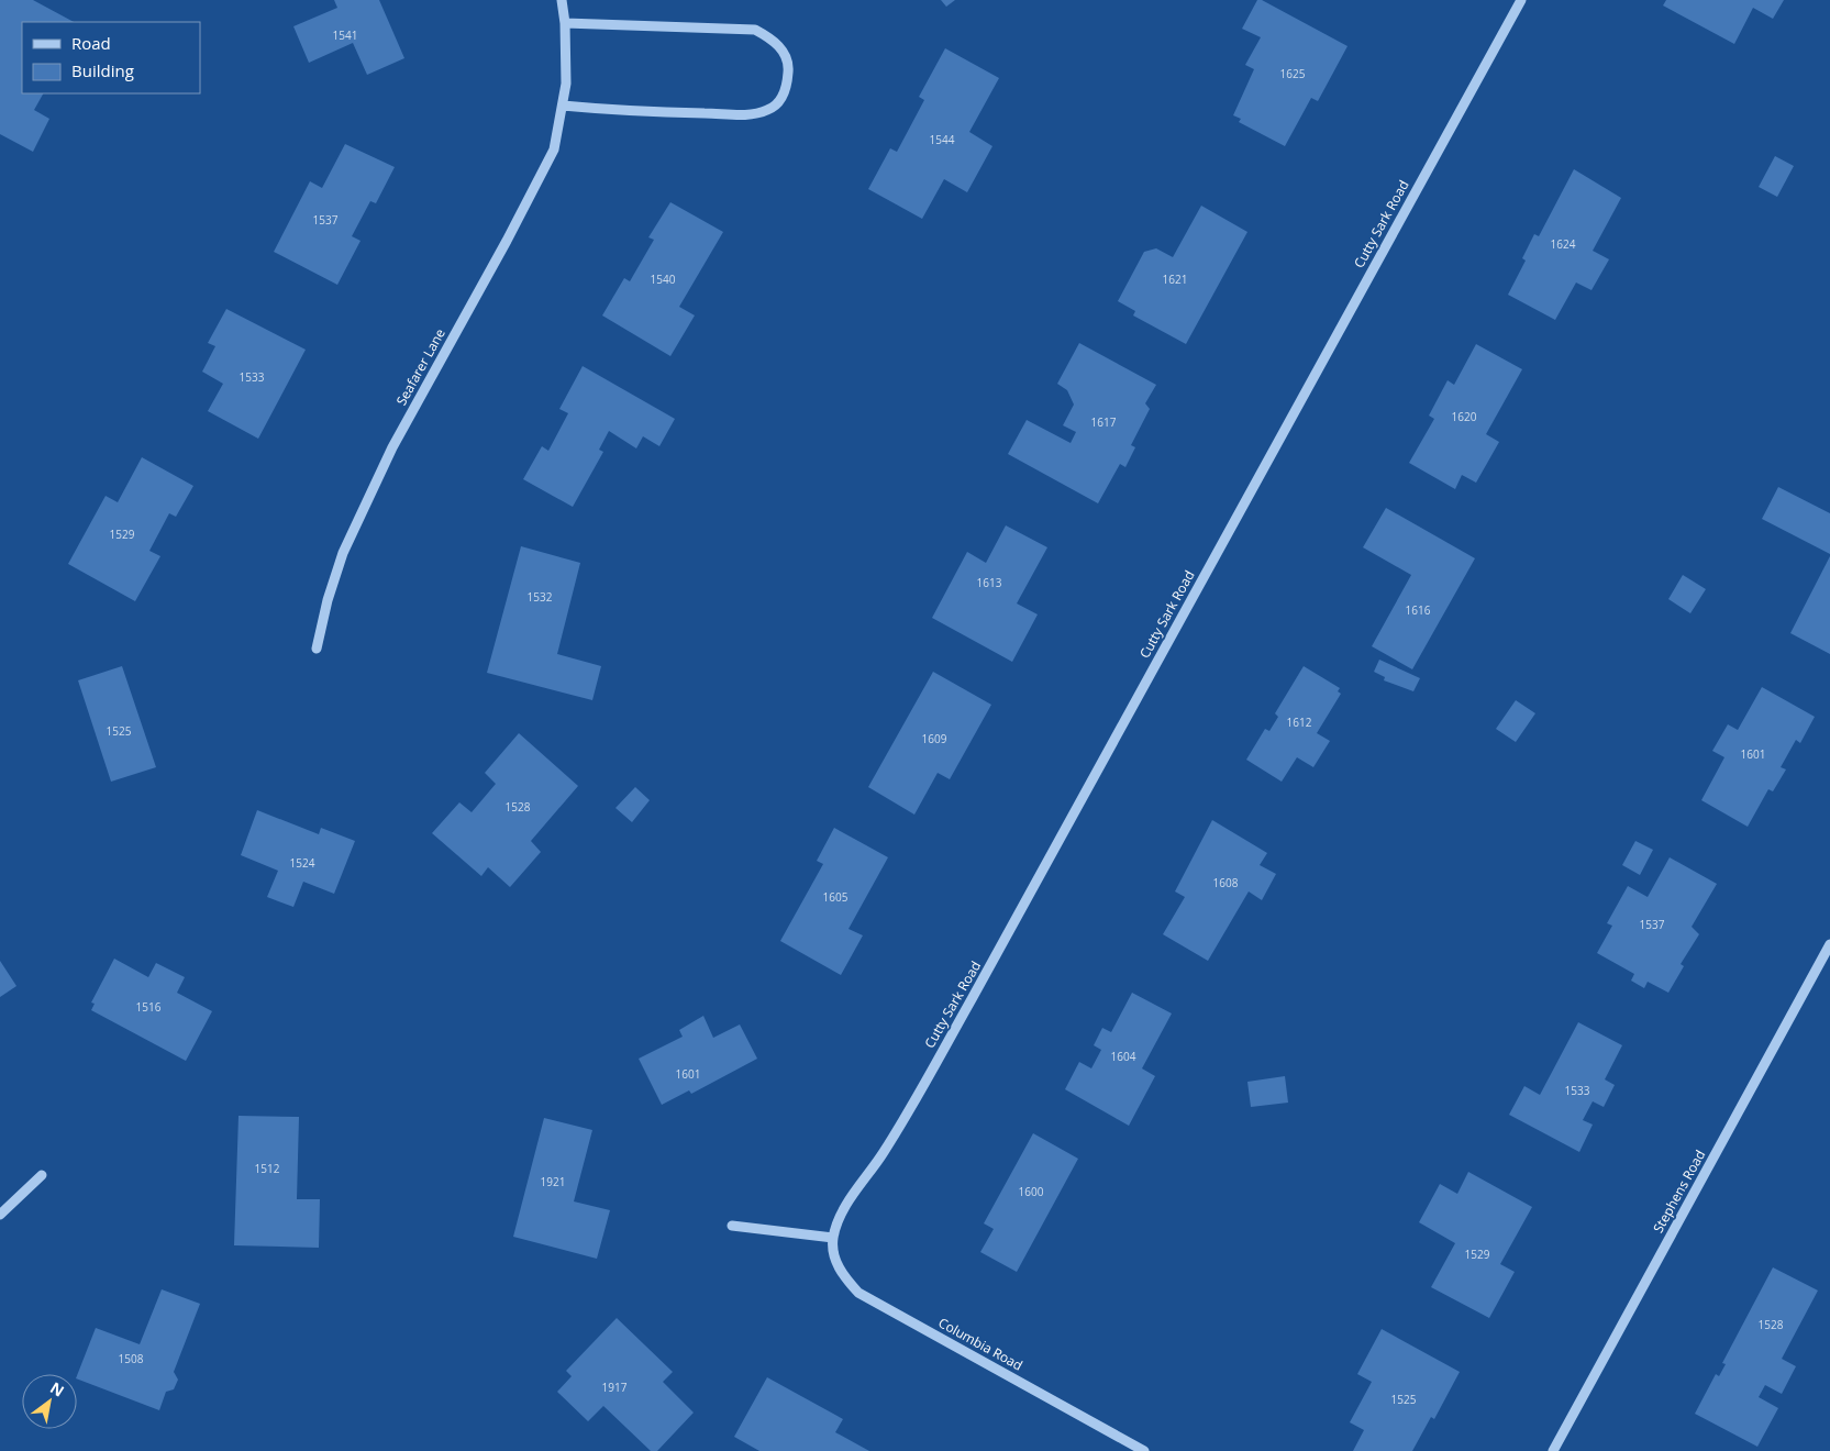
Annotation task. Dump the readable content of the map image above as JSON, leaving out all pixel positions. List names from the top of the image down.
{
  "streets": {
    "street": [
      "Cutty Sark Road",
      "Seafarer Lane",
      "Stephens Road",
      "Columbia Road"
    ]
  },
  "crossings": [
    ["Cutty Sark Road", "Columbia Road"]
  ],
  "house_numbers": [
    "1541",
    "1625",
    "1544",
    "1537",
    "1624",
    "1540",
    "1621",
    "1533",
    "1620",
    "1617",
    "1529",
    "1613",
    "1532",
    "1616",
    "1612",
    "1525",
    "1609",
    "1601",
    "1528",
    "1524",
    "1608",
    "1605",
    "1537",
    "1516",
    "1604",
    "1601",
    "1533",
    "1512",
    "1921",
    "1600",
    "1529",
    "1528",
    "1508",
    "1917",
    "1525"
  ],
  "legend": ["Road", "Building"],
  "north": "top right"
}
